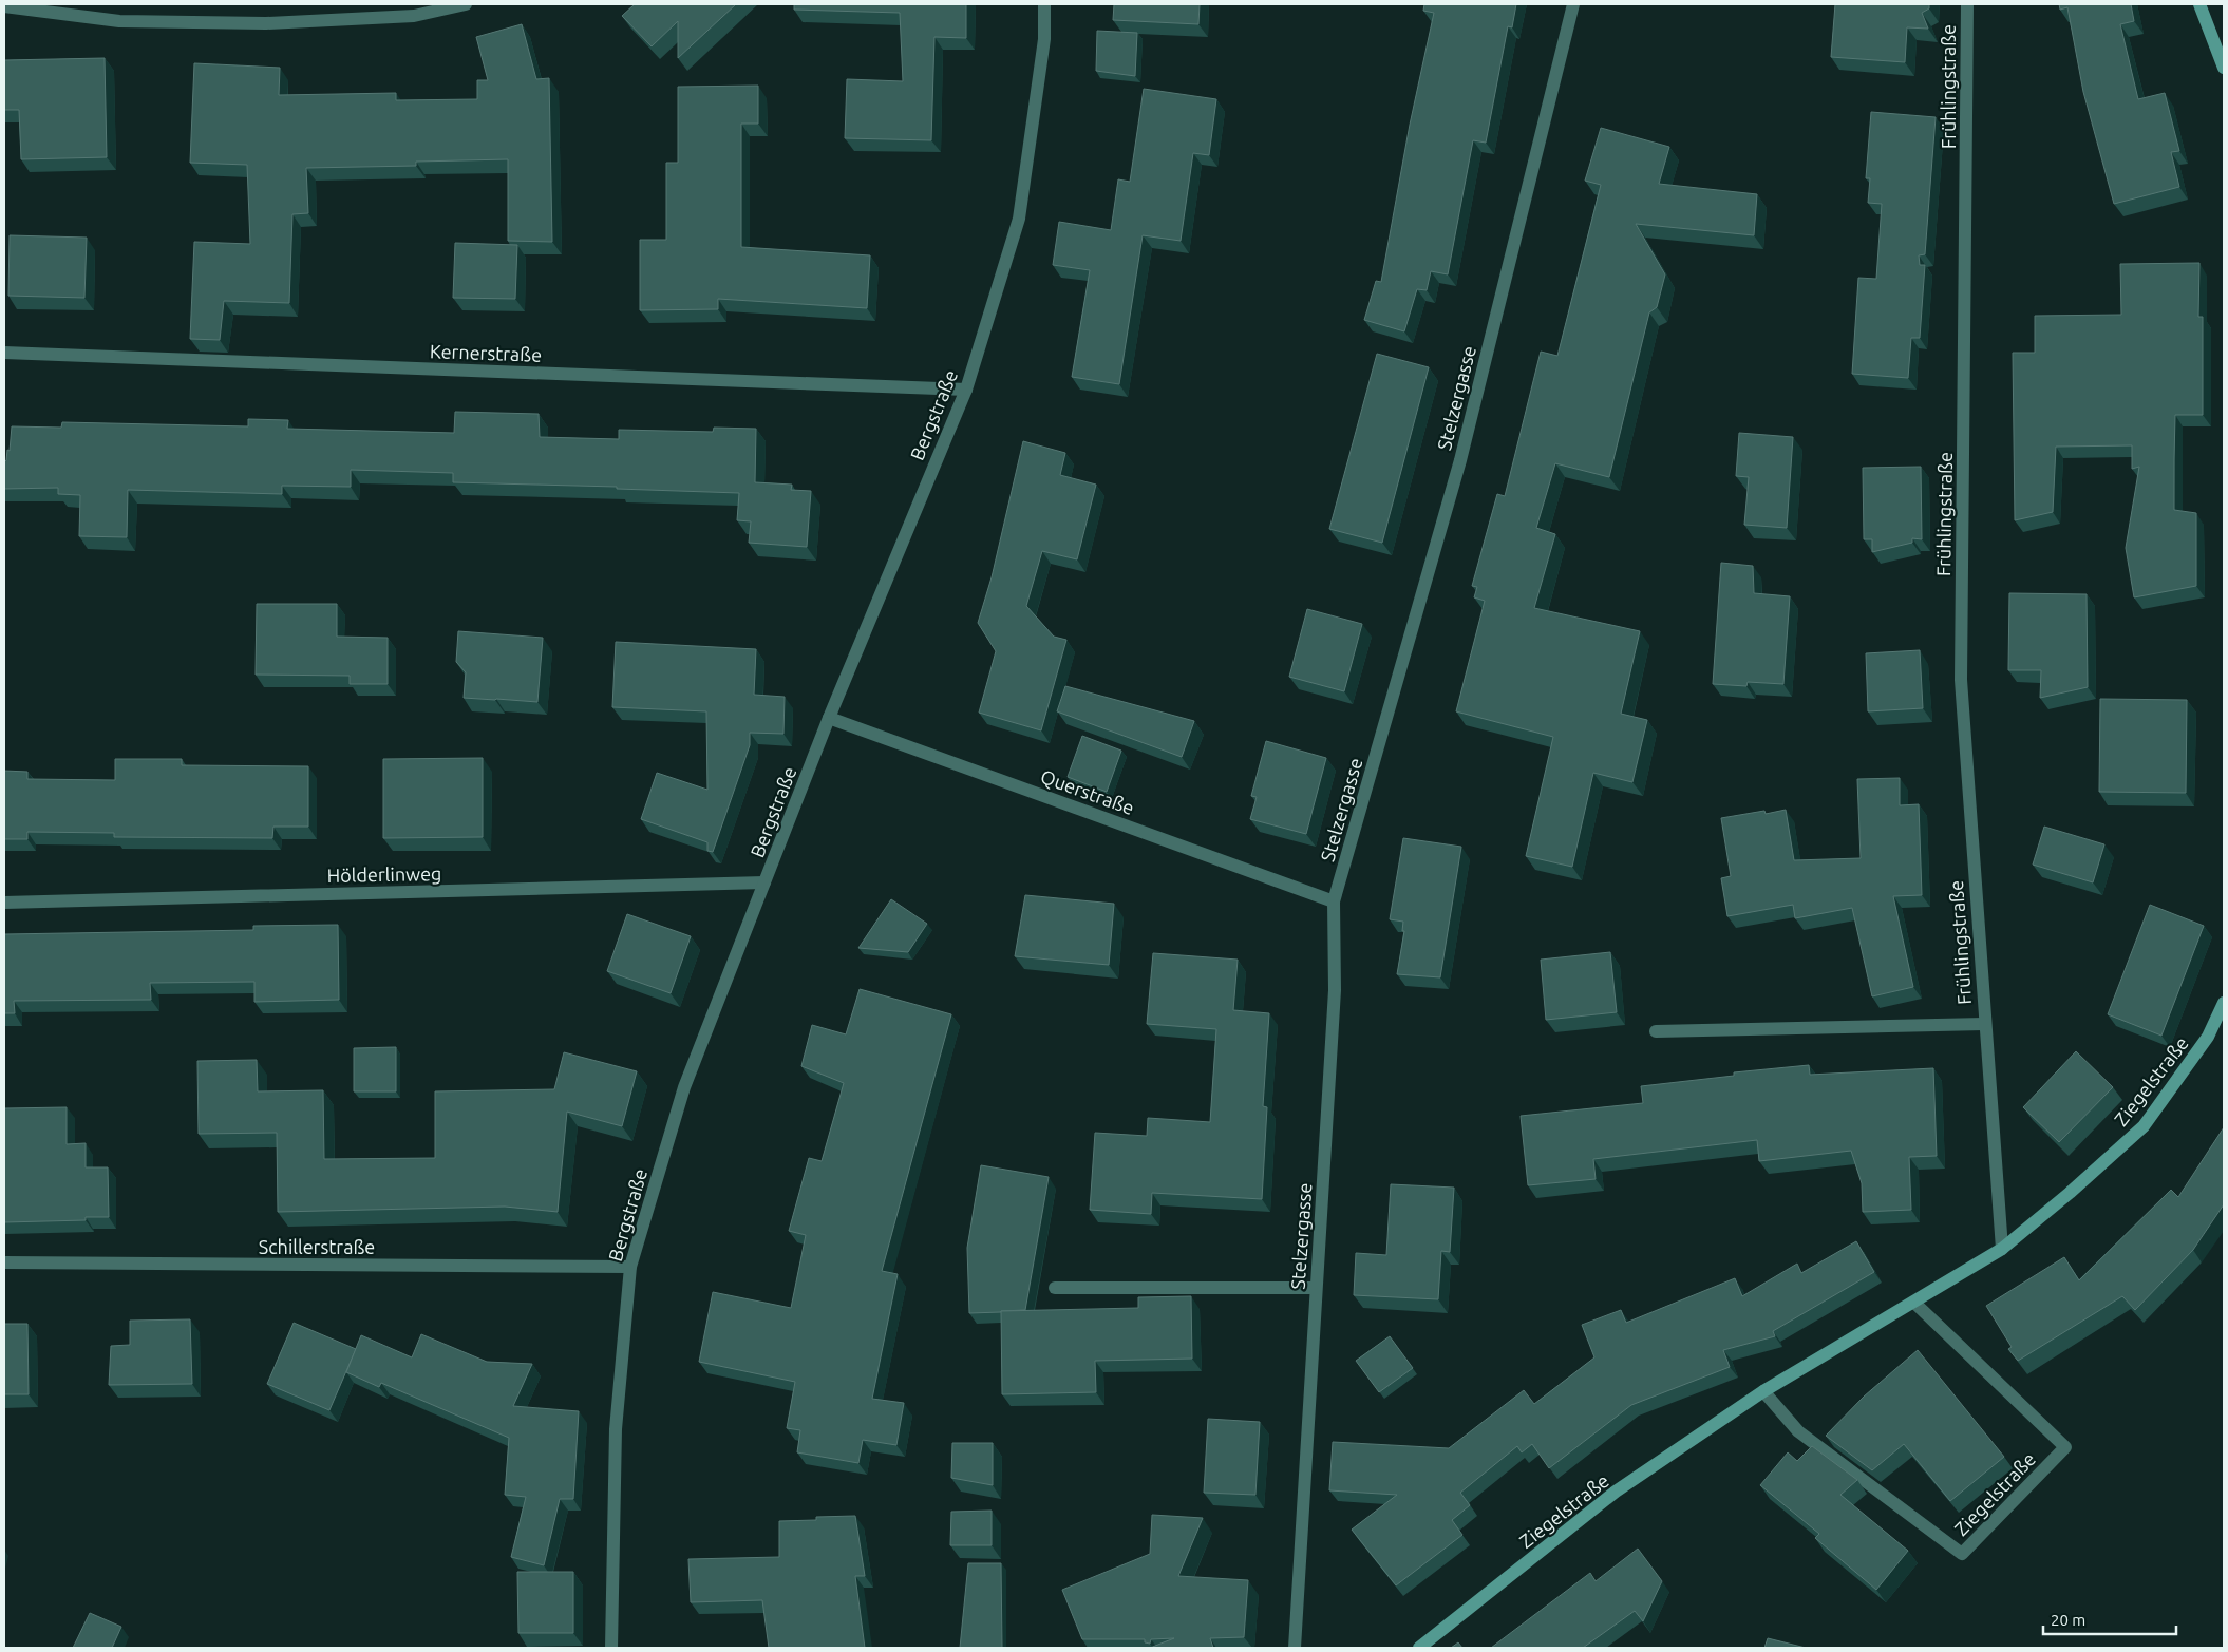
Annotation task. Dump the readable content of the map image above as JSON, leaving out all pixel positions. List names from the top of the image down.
{
  "streets": {
    "street": [
      "Frühlingstraße",
      "Kernerstraße",
      "Stelzergasse",
      "Bergstraße",
      "Querstraße",
      "Hölderlinweg",
      "Ziegelstraße",
      "Schillerstraße"
    ]
  },
  "crossings": [
    ["Frühlingstraße", "Ziegelstraße"],
    ["Kernerstraße", "Bergstraße"],
    ["Stelzergasse", "Querstraße"],
    ["Bergstraße", "Querstraße"],
    ["Bergstraße", "Hölderlinweg"],
    ["Bergstraße", "Schillerstraße"]
  ],
  "scale_bar": "20 m"
}
